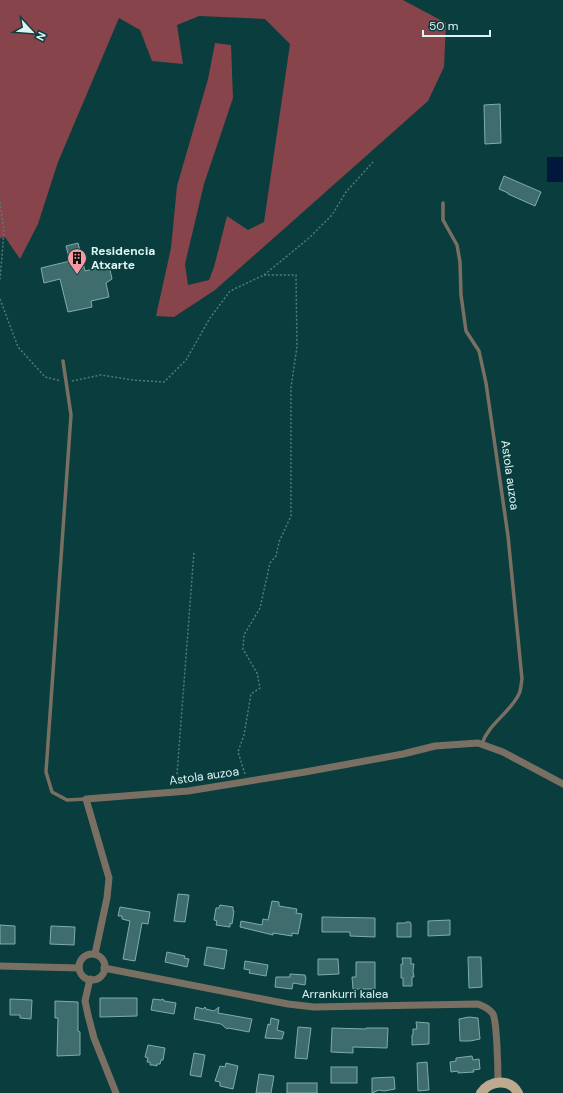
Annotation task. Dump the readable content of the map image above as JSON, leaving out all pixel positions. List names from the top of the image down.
{
  "streets": {
    "street": ["Astola auzoa", "Arrankurri kalea"]
  },
  "places": {
    "building": ["Residencia Atxarte"]
  },
  "scale_bar": "50 m",
  "north": "bottom right"
}
